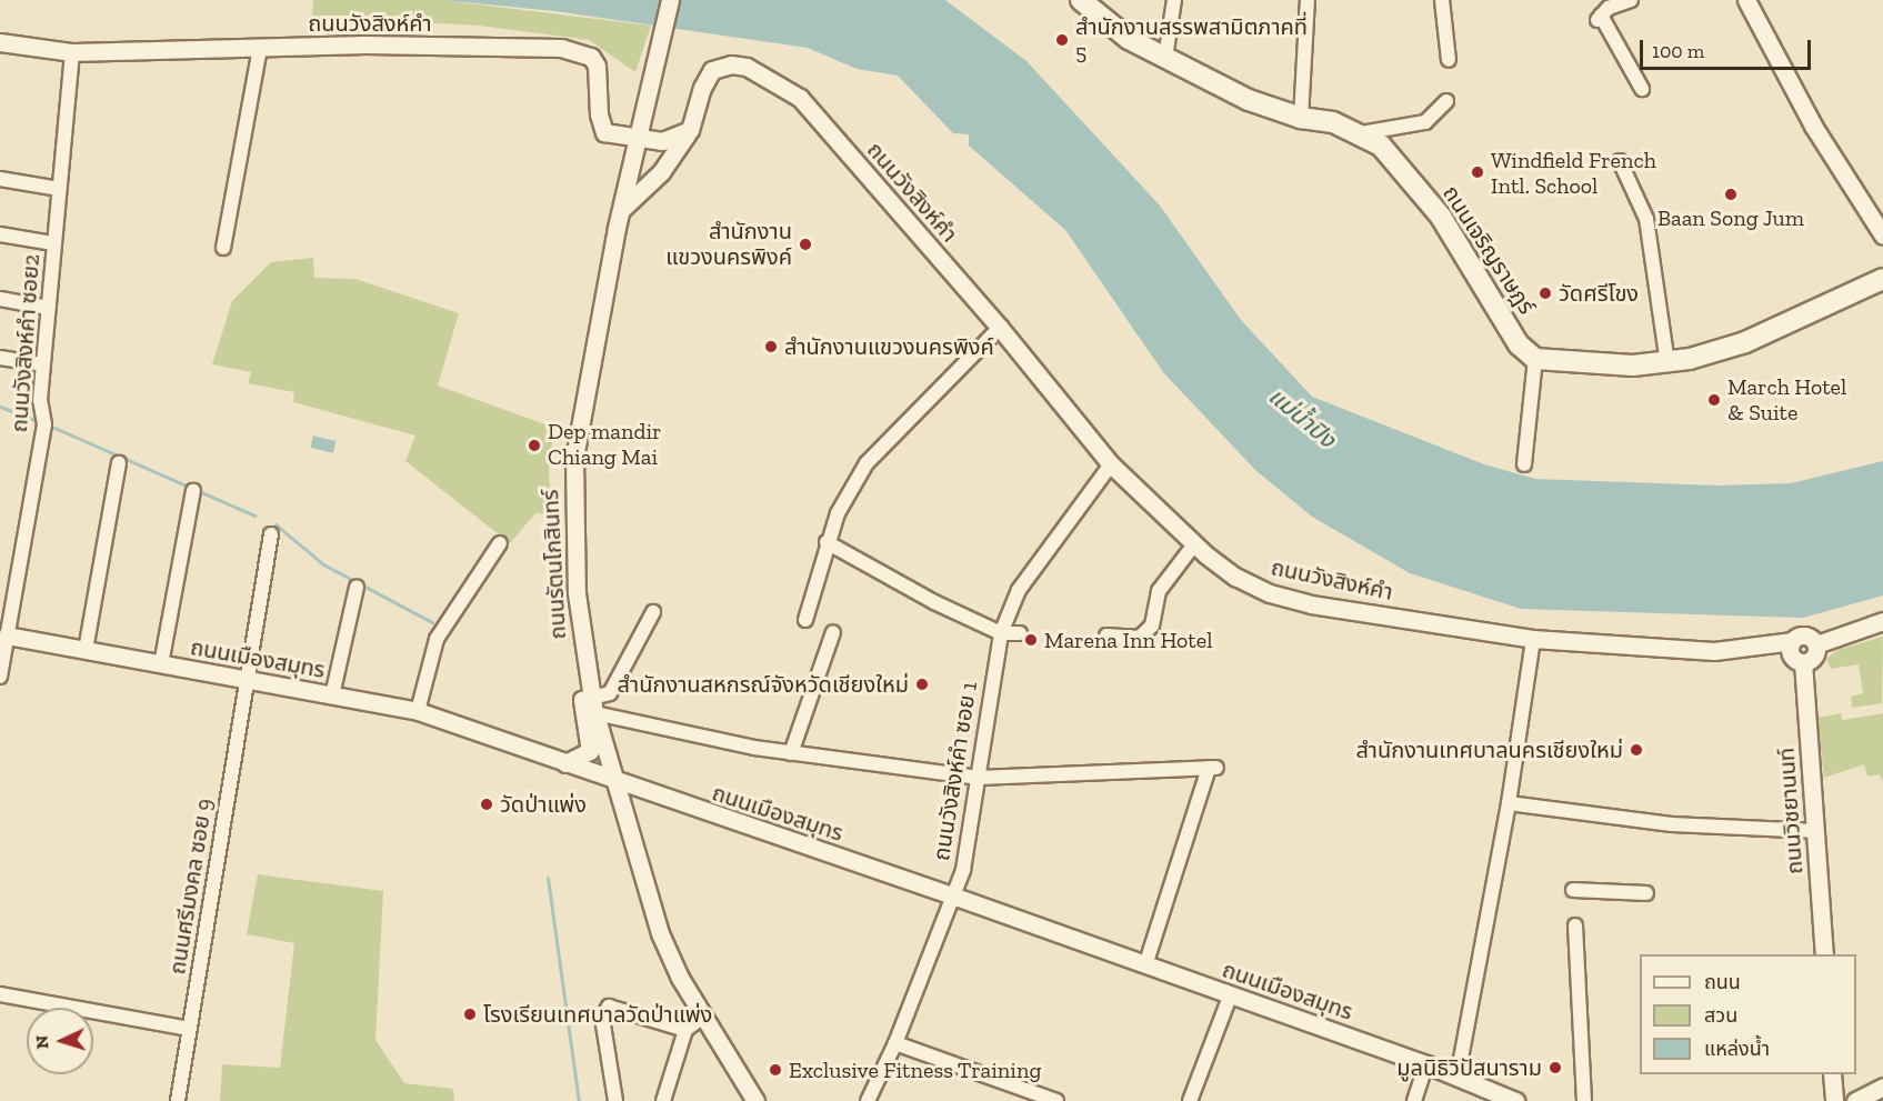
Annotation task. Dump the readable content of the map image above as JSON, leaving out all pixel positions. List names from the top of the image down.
{
  "streets": {
    "main road": ["ถนนเจริญราษฎร์"],
    "street": [
      "ถนนวังสิงห์คำ",
      "ถนนวังสิงห์คำ ซอย2",
      "ถนนรัตนโกสินทร์",
      "ถนนเมืองสมุทร",
      "ถนนวังสิงห์คำ ซอย 1",
      "ถนนวิชยานนท์",
      "ถนนศรีมงคล ซอย 9"
    ]
  },
  "crossings": [
    ["ถนนวังสิงห์คำ", "ถนนวังสิงห์คำ ซอย2"],
    ["ถนนวังสิงห์คำ", "ถนนรัตนโกสินทร์"],
    ["ถนนวังสิงห์คำ", "ถนนวังสิงห์คำ ซอย 1"],
    ["ถนนวังสิงห์คำ", "ถนนวิชยานนท์"],
    ["ถนนวังสิงห์คำ ซอย2", "ถนนเมืองสมุทร"],
    ["ถนนรัตนโกสินทร์", "ถนนเมืองสมุทร"],
    ["ถนนเมืองสมุทร", "ถนนวังสิงห์คำ ซอย 1"],
    ["ถนนเมืองสมุทร", "ถนนศรีมงคล ซอย 9"]
  ],
  "water": ["แม่น้ำปิง"],
  "places": [
    "สำนักงานสรรพสามิตภาคที่ 5",
    "Windfield French Intl. School",
    "Baan Song Jum",
    "สำนักงาน แขวงนครพิงค์",
    "วัดศรีโขง",
    "สำนักงานแขวงนครพิงค์",
    "March Hotel & Suite",
    "Dep mandir Chiang Mai",
    "Marena Inn Hotel",
    "สำนักงานสหกรณ์จังหวัดเชียงใหม่",
    "สำนักงานเทศบาลนครเชียงใหม่",
    "วัดป่าแพ่ง",
    "โรงเรียนเทศบาลวัดป่าแพ่ง",
    "มูลนิธิวิปัสนาราม",
    "Exclusive Fitness Training"
  ],
  "legend": ["ถนน", "สวน", "แหล่งน้ำ"],
  "scale_bar": "100 m",
  "north": "left"
}
